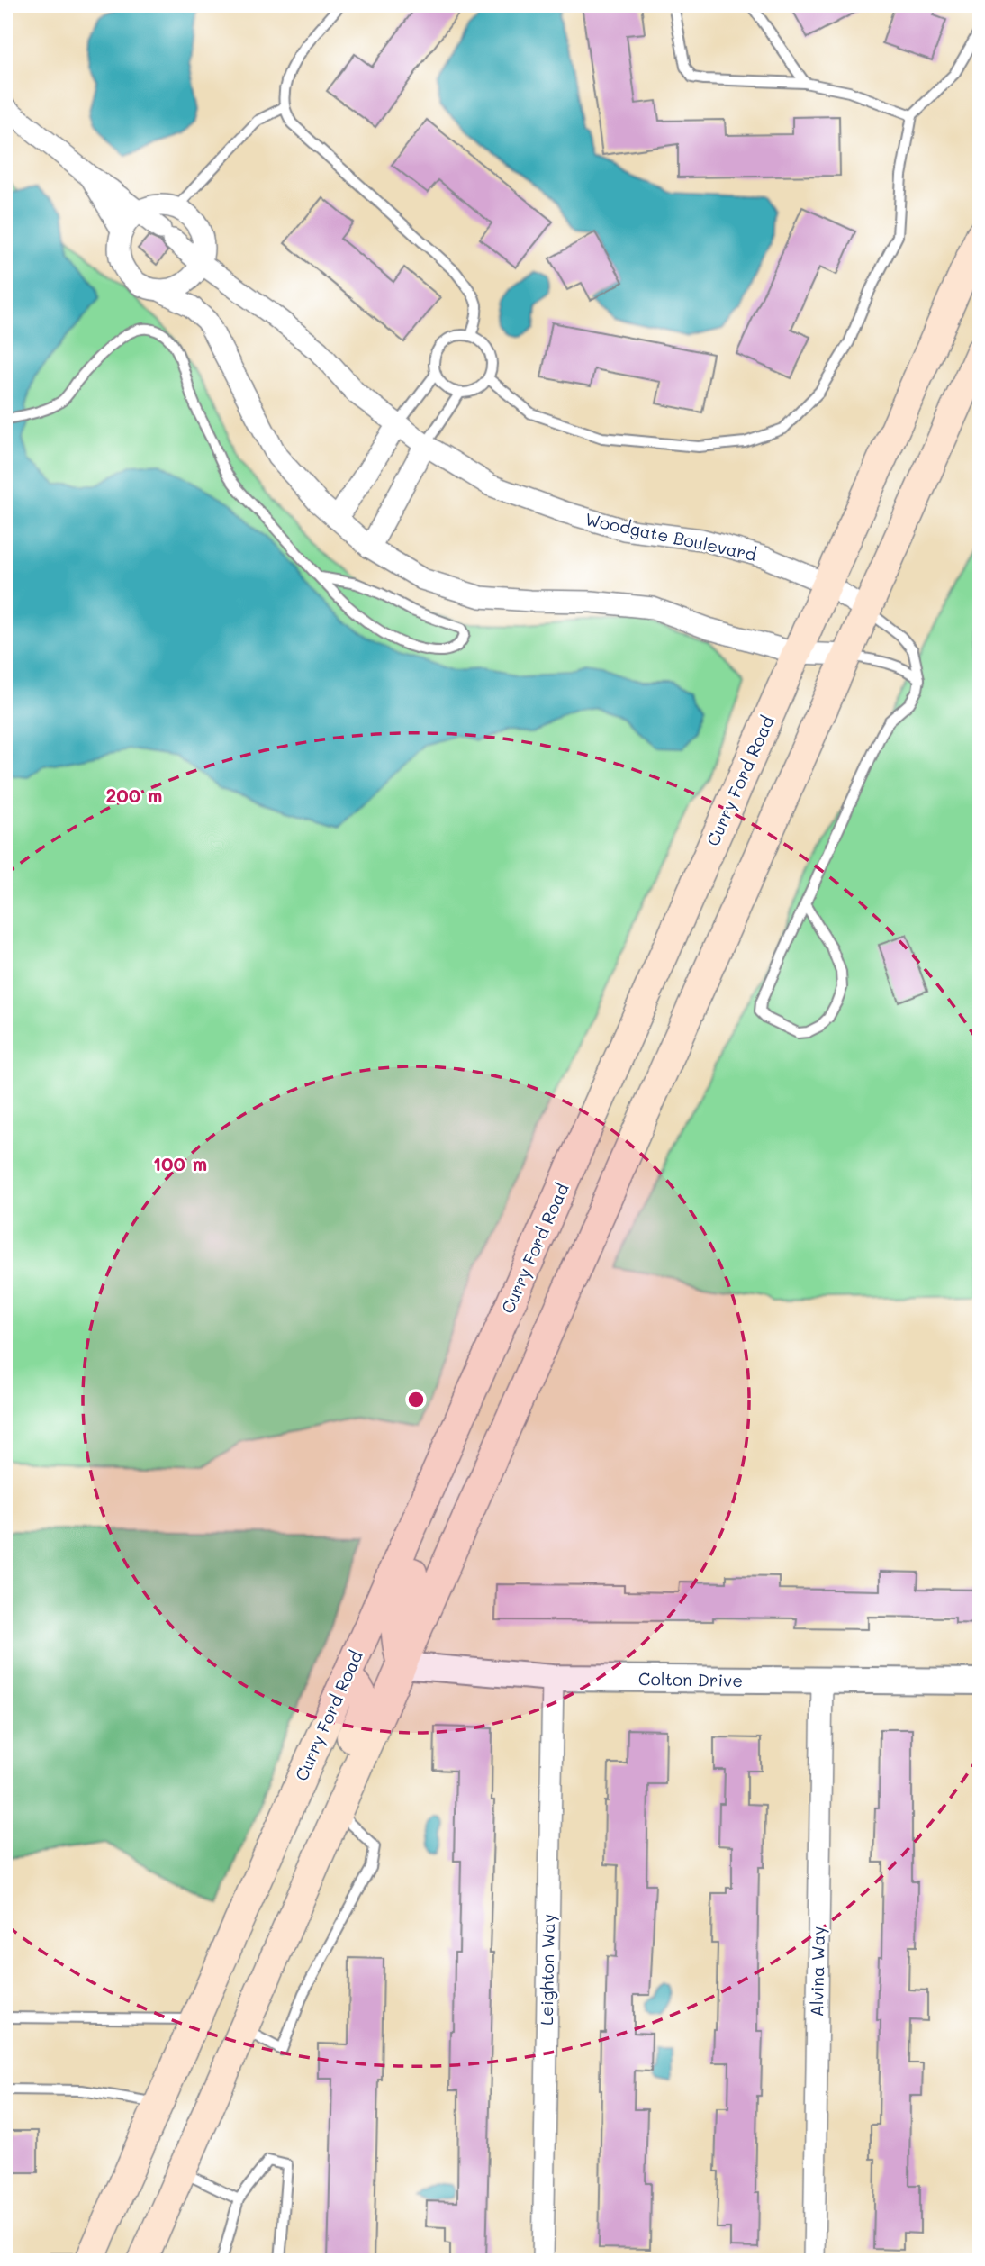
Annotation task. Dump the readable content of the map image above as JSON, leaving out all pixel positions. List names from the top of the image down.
{
  "streets": {
    "main road": ["Curry Ford Road"],
    "street": [
      "Woodgate Boulevard",
      "Colton Drive",
      "Leighton Way",
      "Alvina Way"
    ]
  },
  "crossings": [
    ["Woodgate Boulevard", "Curry Ford Road"],
    ["Colton Drive", "Leighton Way"],
    ["Colton Drive", "Alvina Way"]
  ],
  "rings": ["200 m", "100 m"]
}
